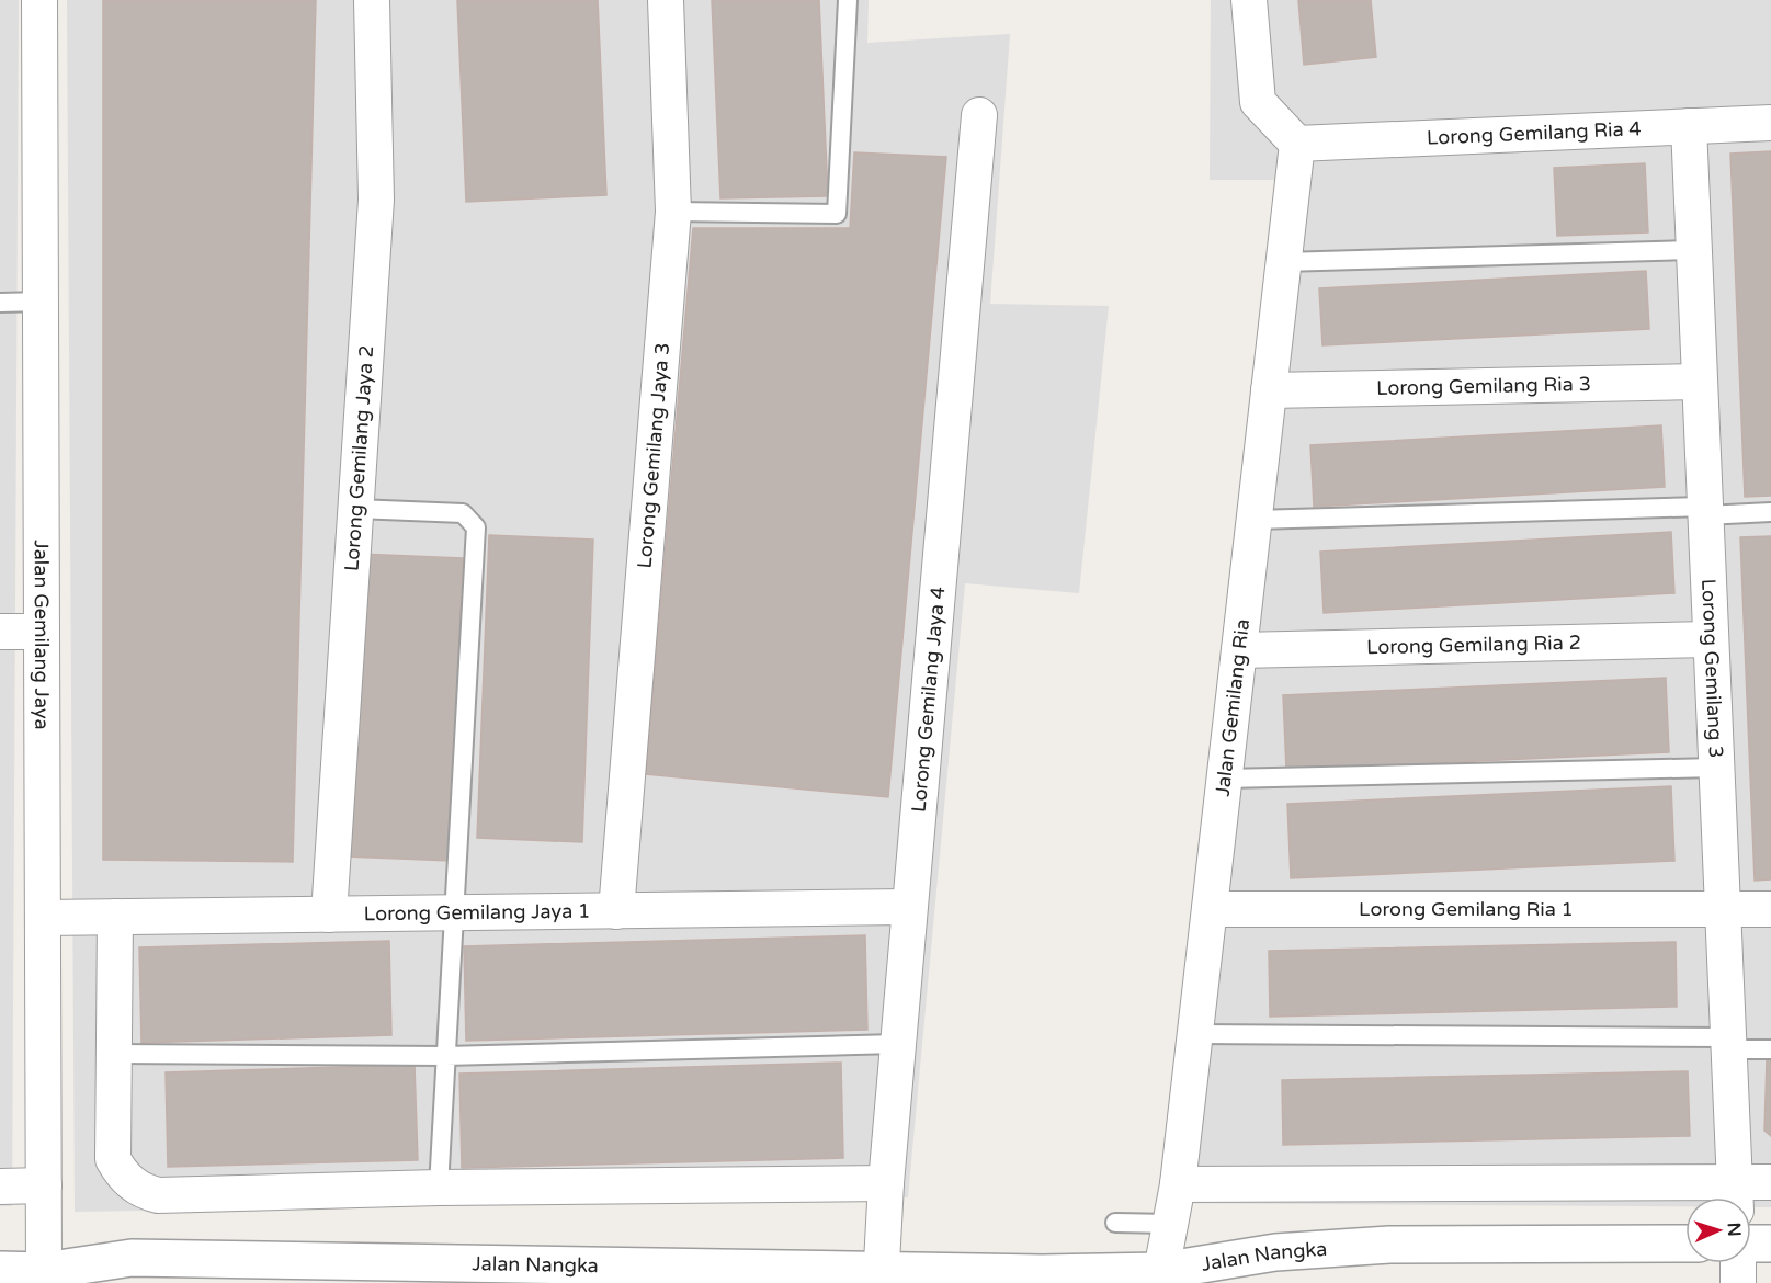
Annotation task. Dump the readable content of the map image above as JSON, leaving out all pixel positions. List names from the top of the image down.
{
  "streets": {
    "street": [
      "Lorong Gemilang Ria 4",
      "Lorong Gemilang Ria 3",
      "Lorong Gemilang Jaya 3",
      "Lorong Gemilang Jaya 2",
      "Jalan Gemilang Jaya",
      "Lorong Gemilang Ria 2",
      "Lorong Gemilang 3",
      "Lorong Gemilang Jaya 4",
      "Jalan Gemilang Ria",
      "Lorong Gemilang Ria 1",
      "Lorong Gemilang Jaya 1",
      "Jalan Nangka"
    ]
  },
  "crossings": [
    ["Lorong Gemilang Ria 4", "Lorong Gemilang 3"],
    ["Lorong Gemilang Ria 4", "Jalan Gemilang Ria"],
    ["Lorong Gemilang Ria 3", "Lorong Gemilang 3"],
    ["Lorong Gemilang Ria 3", "Jalan Gemilang Ria"],
    ["Lorong Gemilang Jaya 3", "Lorong Gemilang Jaya 1"],
    ["Lorong Gemilang Jaya 2", "Lorong Gemilang Jaya 1"],
    ["Jalan Gemilang Jaya", "Lorong Gemilang Jaya 1"],
    ["Jalan Gemilang Jaya", "Jalan Nangka"],
    ["Lorong Gemilang Ria 2", "Lorong Gemilang 3"],
    ["Lorong Gemilang Ria 2", "Jalan Gemilang Ria"],
    ["Lorong Gemilang 3", "Lorong Gemilang Ria 1"],
    ["Lorong Gemilang Jaya 4", "Lorong Gemilang Jaya 1"],
    ["Lorong Gemilang Jaya 4", "Jalan Nangka"],
    ["Jalan Gemilang Ria", "Lorong Gemilang Ria 1"],
    ["Jalan Gemilang Ria", "Jalan Nangka"]
  ],
  "north": "right"
}
